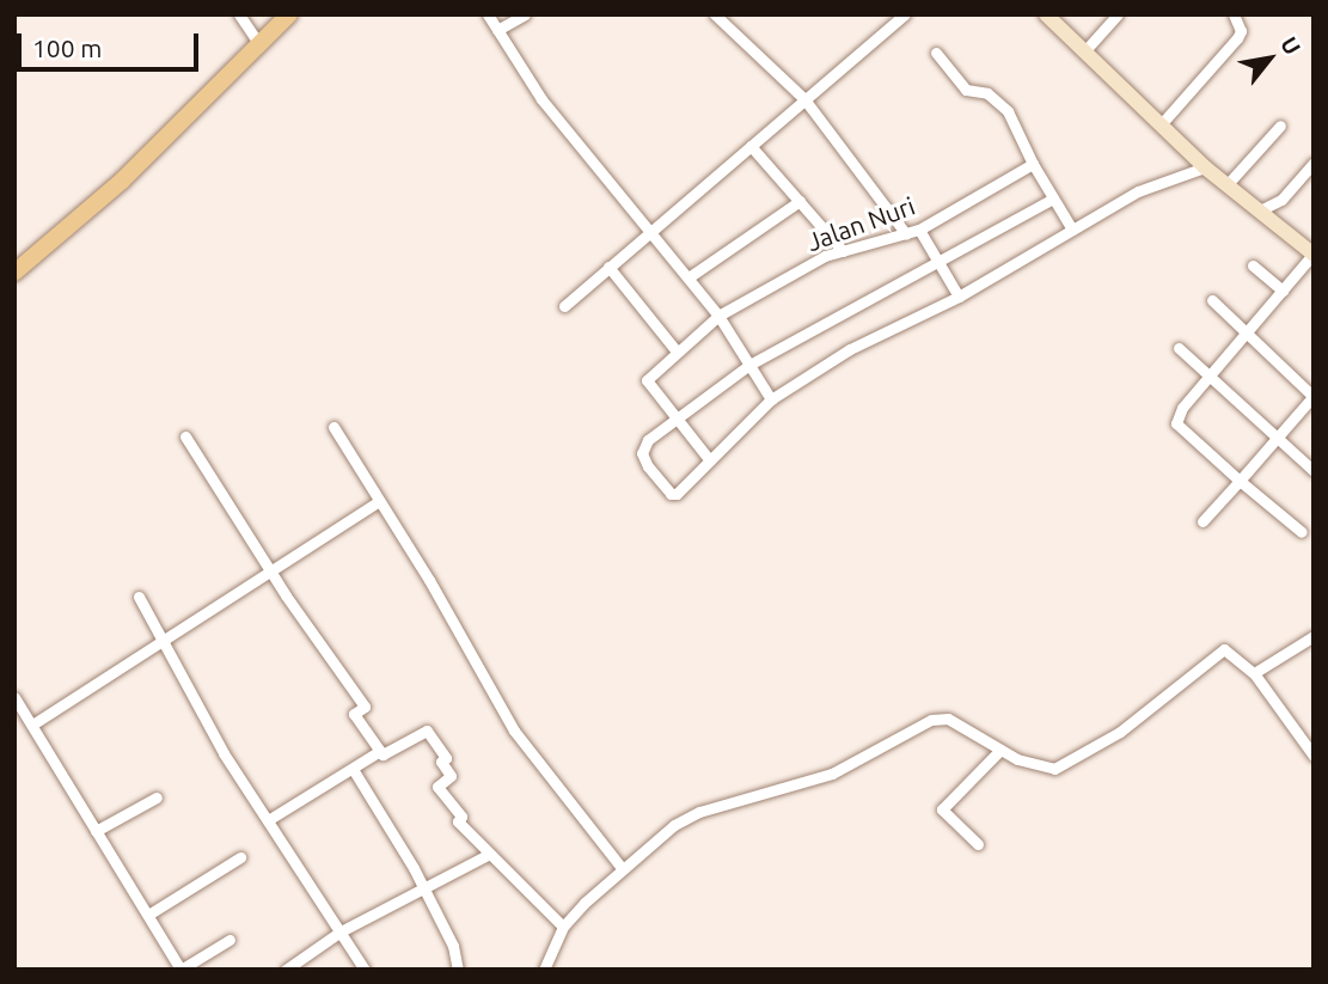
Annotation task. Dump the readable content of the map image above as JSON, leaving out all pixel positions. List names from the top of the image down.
{
  "streets": {
    "street": ["Jalan Nuri"]
  },
  "scale_bar": "100 m",
  "north": "top right"
}
